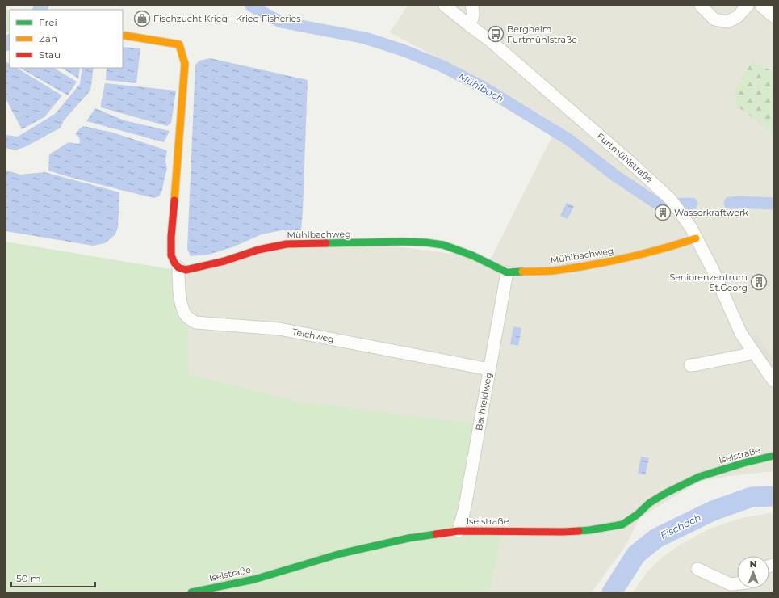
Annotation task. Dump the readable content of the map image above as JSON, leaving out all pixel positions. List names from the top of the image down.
{
  "streets": {
    "street": [
      "Furtmühlstraße",
      "Mühlbachweg",
      "Teichweg",
      "Bachfeldweg",
      "Iselstraße"
    ]
  },
  "crossings": [
    ["Furtmühlstraße", "Mühlbachweg"],
    ["Mühlbachweg", "Teichweg"],
    ["Mühlbachweg", "Bachfeldweg"],
    ["Teichweg", "Bachfeldweg"],
    ["Bachfeldweg", "Iselstraße"]
  ],
  "water": ["Mühlbach", "Fischach"],
  "places": {
    "shop": ["Fischzucht Krieg - Krieg Fisheries"],
    "bus stop": ["Bergheim Furtmühlstraße"],
    "building": ["Wasserkraftwerk", "Seniorenzentrum St.Georg"]
  },
  "legend": ["Frei", "Zäh", "Stau"],
  "scale_bar": "50 m",
  "north": "top"
}
